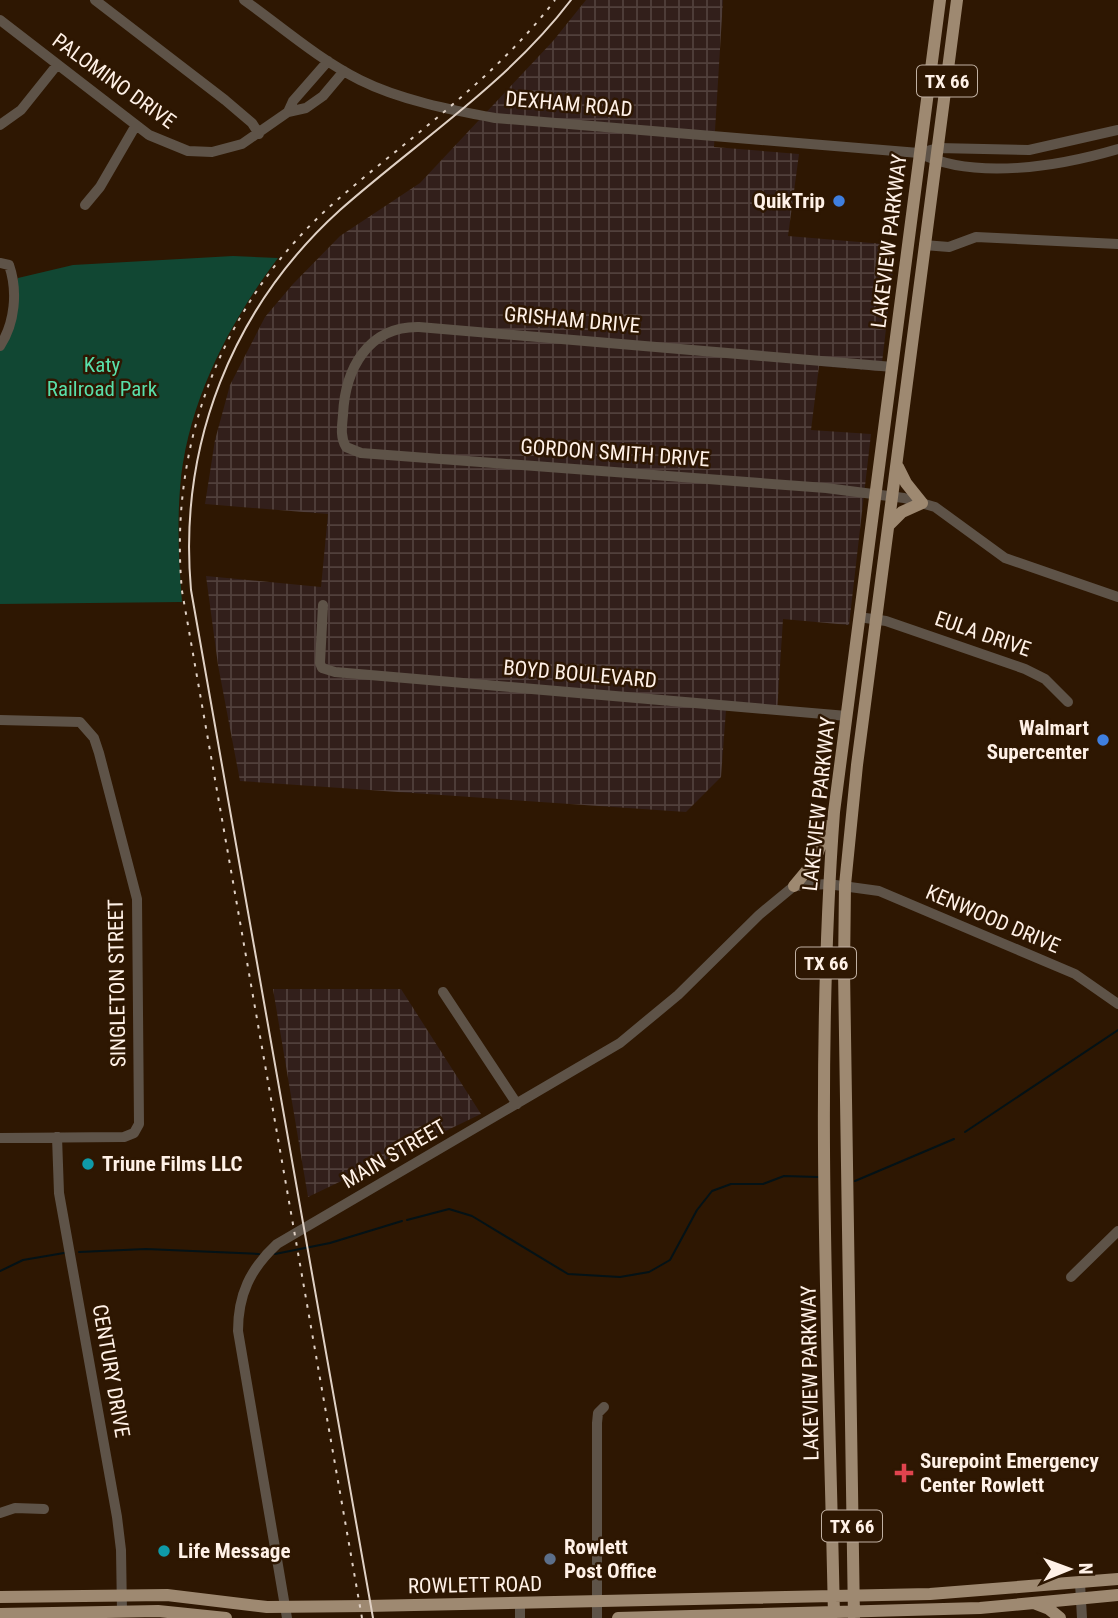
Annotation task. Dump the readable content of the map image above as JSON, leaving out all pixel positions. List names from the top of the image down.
{
  "streets": {
    "main road": ["TX 66", "LAKEVIEW PARKWAY", "ROWLETT ROAD"],
    "street": [
      "PALOMINO DRIVE",
      "DEXHAM ROAD",
      "GRISHAM DRIVE",
      "GORDON SMITH DRIVE",
      "EULA DRIVE",
      "BOYD BOULEVARD",
      "KENWOOD DRIVE",
      "SINGLETON STREET",
      "MAIN STREET",
      "CENTURY DRIVE"
    ]
  },
  "crossings": [
    ["PALOMINO DRIVE", "DEXHAM ROAD"],
    ["DEXHAM ROAD", "LAKEVIEW PARKWAY"],
    ["LAKEVIEW PARKWAY", "GRISHAM DRIVE"],
    ["LAKEVIEW PARKWAY", "GORDON SMITH DRIVE"],
    ["LAKEVIEW PARKWAY", "EULA DRIVE"],
    ["LAKEVIEW PARKWAY", "BOYD BOULEVARD"],
    ["LAKEVIEW PARKWAY", "KENWOOD DRIVE"],
    ["LAKEVIEW PARKWAY", "ROWLETT ROAD"],
    ["GRISHAM DRIVE", "GORDON SMITH DRIVE"],
    ["SINGLETON STREET", "CENTURY DRIVE"],
    ["MAIN STREET", "ROWLETT ROAD"],
    ["CENTURY DRIVE", "ROWLETT ROAD"]
  ],
  "parks": ["Katy Railroad Park"],
  "places": {
    "other": [
      "QuikTrip",
      "Walmart Supercenter",
      "Triune Films LLC",
      "Life Message",
      "Rowlett Post Office"
    ],
    "health": ["Surepoint Emergency Center Rowlett"]
  },
  "north": "right"
}
